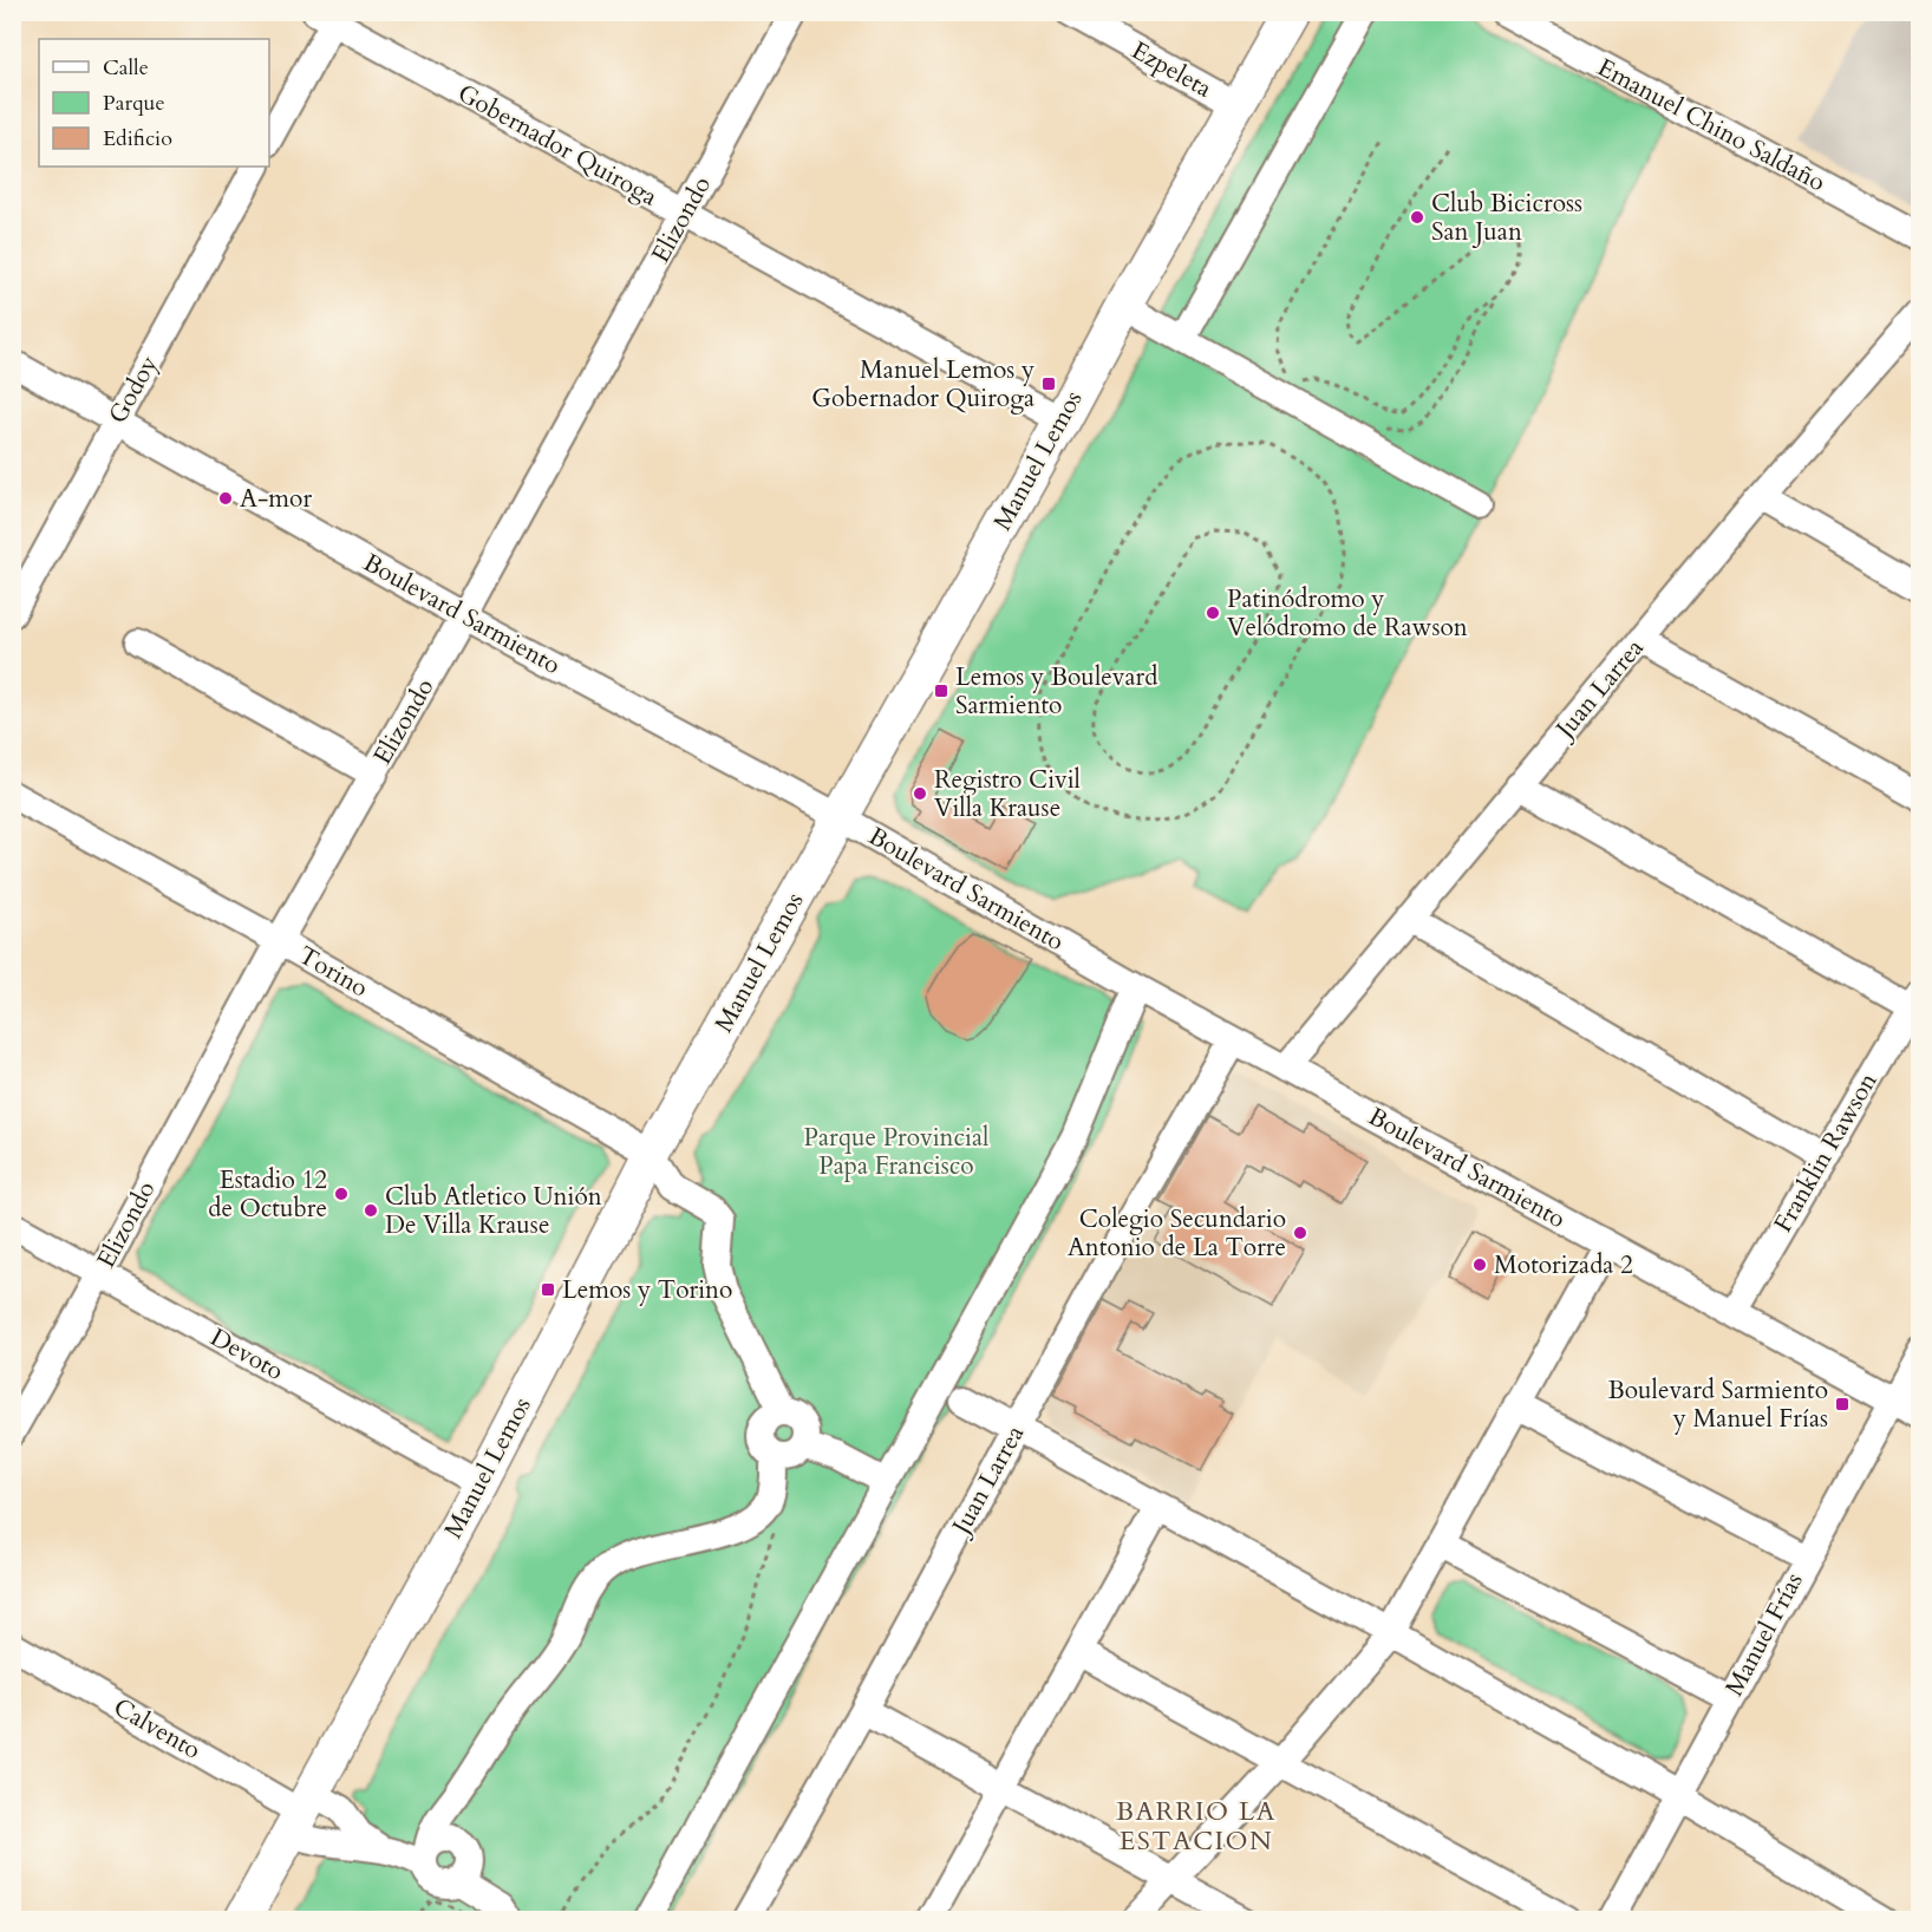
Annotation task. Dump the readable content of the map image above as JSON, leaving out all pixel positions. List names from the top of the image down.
{
  "streets": {
    "main road": ["Manuel Lemos"],
    "street": [
      "Ezpeleta",
      "Emanuel Chino Saldaño",
      "Gobernador Quiroga",
      "Elizondo",
      "Godoy",
      "Boulevard Sarmiento",
      "Juan Larrea",
      "Torino",
      "Franklin Rawson",
      "Devoto",
      "Manuel Frías",
      "Calvento"
    ]
  },
  "crossings": [
    ["Ezpeleta", "Manuel Lemos"],
    ["Gobernador Quiroga", "Elizondo"],
    ["Gobernador Quiroga", "Manuel Lemos"],
    ["Elizondo", "Boulevard Sarmiento"],
    ["Elizondo", "Torino"],
    ["Elizondo", "Devoto"],
    ["Godoy", "Boulevard Sarmiento"],
    ["Manuel Lemos", "Boulevard Sarmiento"],
    ["Manuel Lemos", "Torino"],
    ["Manuel Lemos", "Devoto"],
    ["Manuel Lemos", "Calvento"],
    ["Boulevard Sarmiento", "Juan Larrea"],
    ["Boulevard Sarmiento", "Franklin Rawson"],
    ["Boulevard Sarmiento", "Manuel Frías"]
  ],
  "districts": ["BARRIO LA ESTACION"],
  "parks": ["Parque Provincial Papa Francisco"],
  "places": {
    "other": [
      "Club Bicicross San Juan",
      "A-mor",
      "Patinódromo y Velódromo de Rawson",
      "Registro Civil Villa Krause",
      "Estadio 12 de Octubre",
      "Club Atletico Unión De Villa Krause",
      "Colegio Secundario Antonio de La Torre",
      "Motorizada 2"
    ],
    "transit": [
      "Manuel Lemos y Gobernador Quiroga",
      "Lemos y Boulevard Sarmiento",
      "Lemos y Torino",
      "Boulevard Sarmiento y Manuel Frías"
    ]
  },
  "legend": ["Calle", "Parque", "Edificio"]
}
